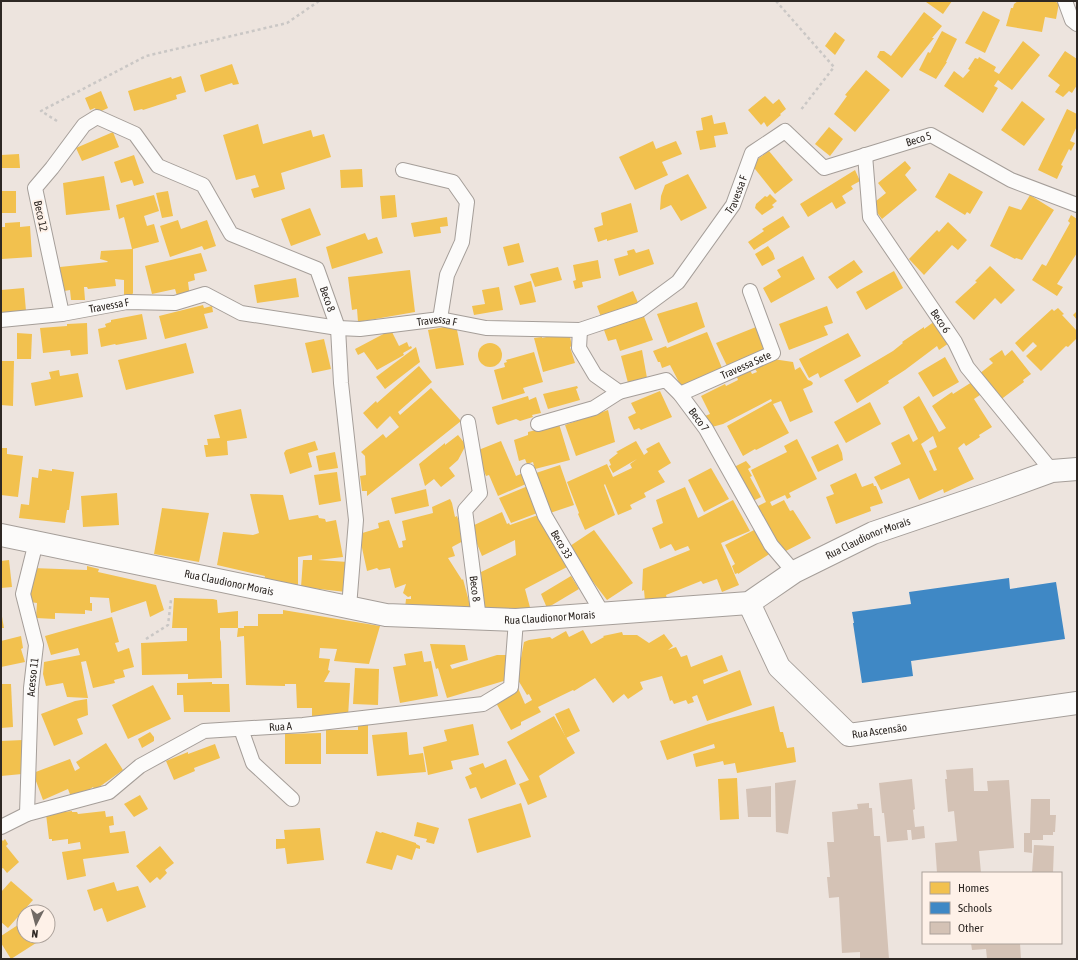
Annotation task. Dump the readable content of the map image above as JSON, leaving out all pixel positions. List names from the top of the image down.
{
  "streets": {
    "street": ["Rua Claudionor Morais", "Rua Ascensão"],
    "lane": [
      "Beco 5",
      "Travessa F",
      "Beco 12",
      "Beco 8",
      "Beco 6",
      "Travessa Sete",
      "Beco 7",
      "Beco 33",
      "Acesso 11",
      "Rua A"
    ]
  },
  "crossings": [
    ["Beco 5", "Travessa F"],
    ["Beco 5", "Beco 6"],
    ["Travessa F", "Beco 12"],
    ["Travessa F", "Beco 8"],
    ["Beco 12", "Beco 8"],
    ["Beco 8", "Rua Claudionor Morais"],
    ["Beco 6", "Rua Claudionor Morais"],
    ["Travessa Sete", "Beco 7"],
    ["Beco 7", "Rua Claudionor Morais"],
    ["Rua Claudionor Morais", "Beco 33"],
    ["Rua Claudionor Morais", "Acesso 11"],
    ["Rua Claudionor Morais", "Rua A"],
    ["Rua Claudionor Morais", "Rua Ascensão"],
    ["Acesso 11", "Rua A"]
  ],
  "legend": ["Homes", "Schools", "Other"],
  "north": "bottom"
}
